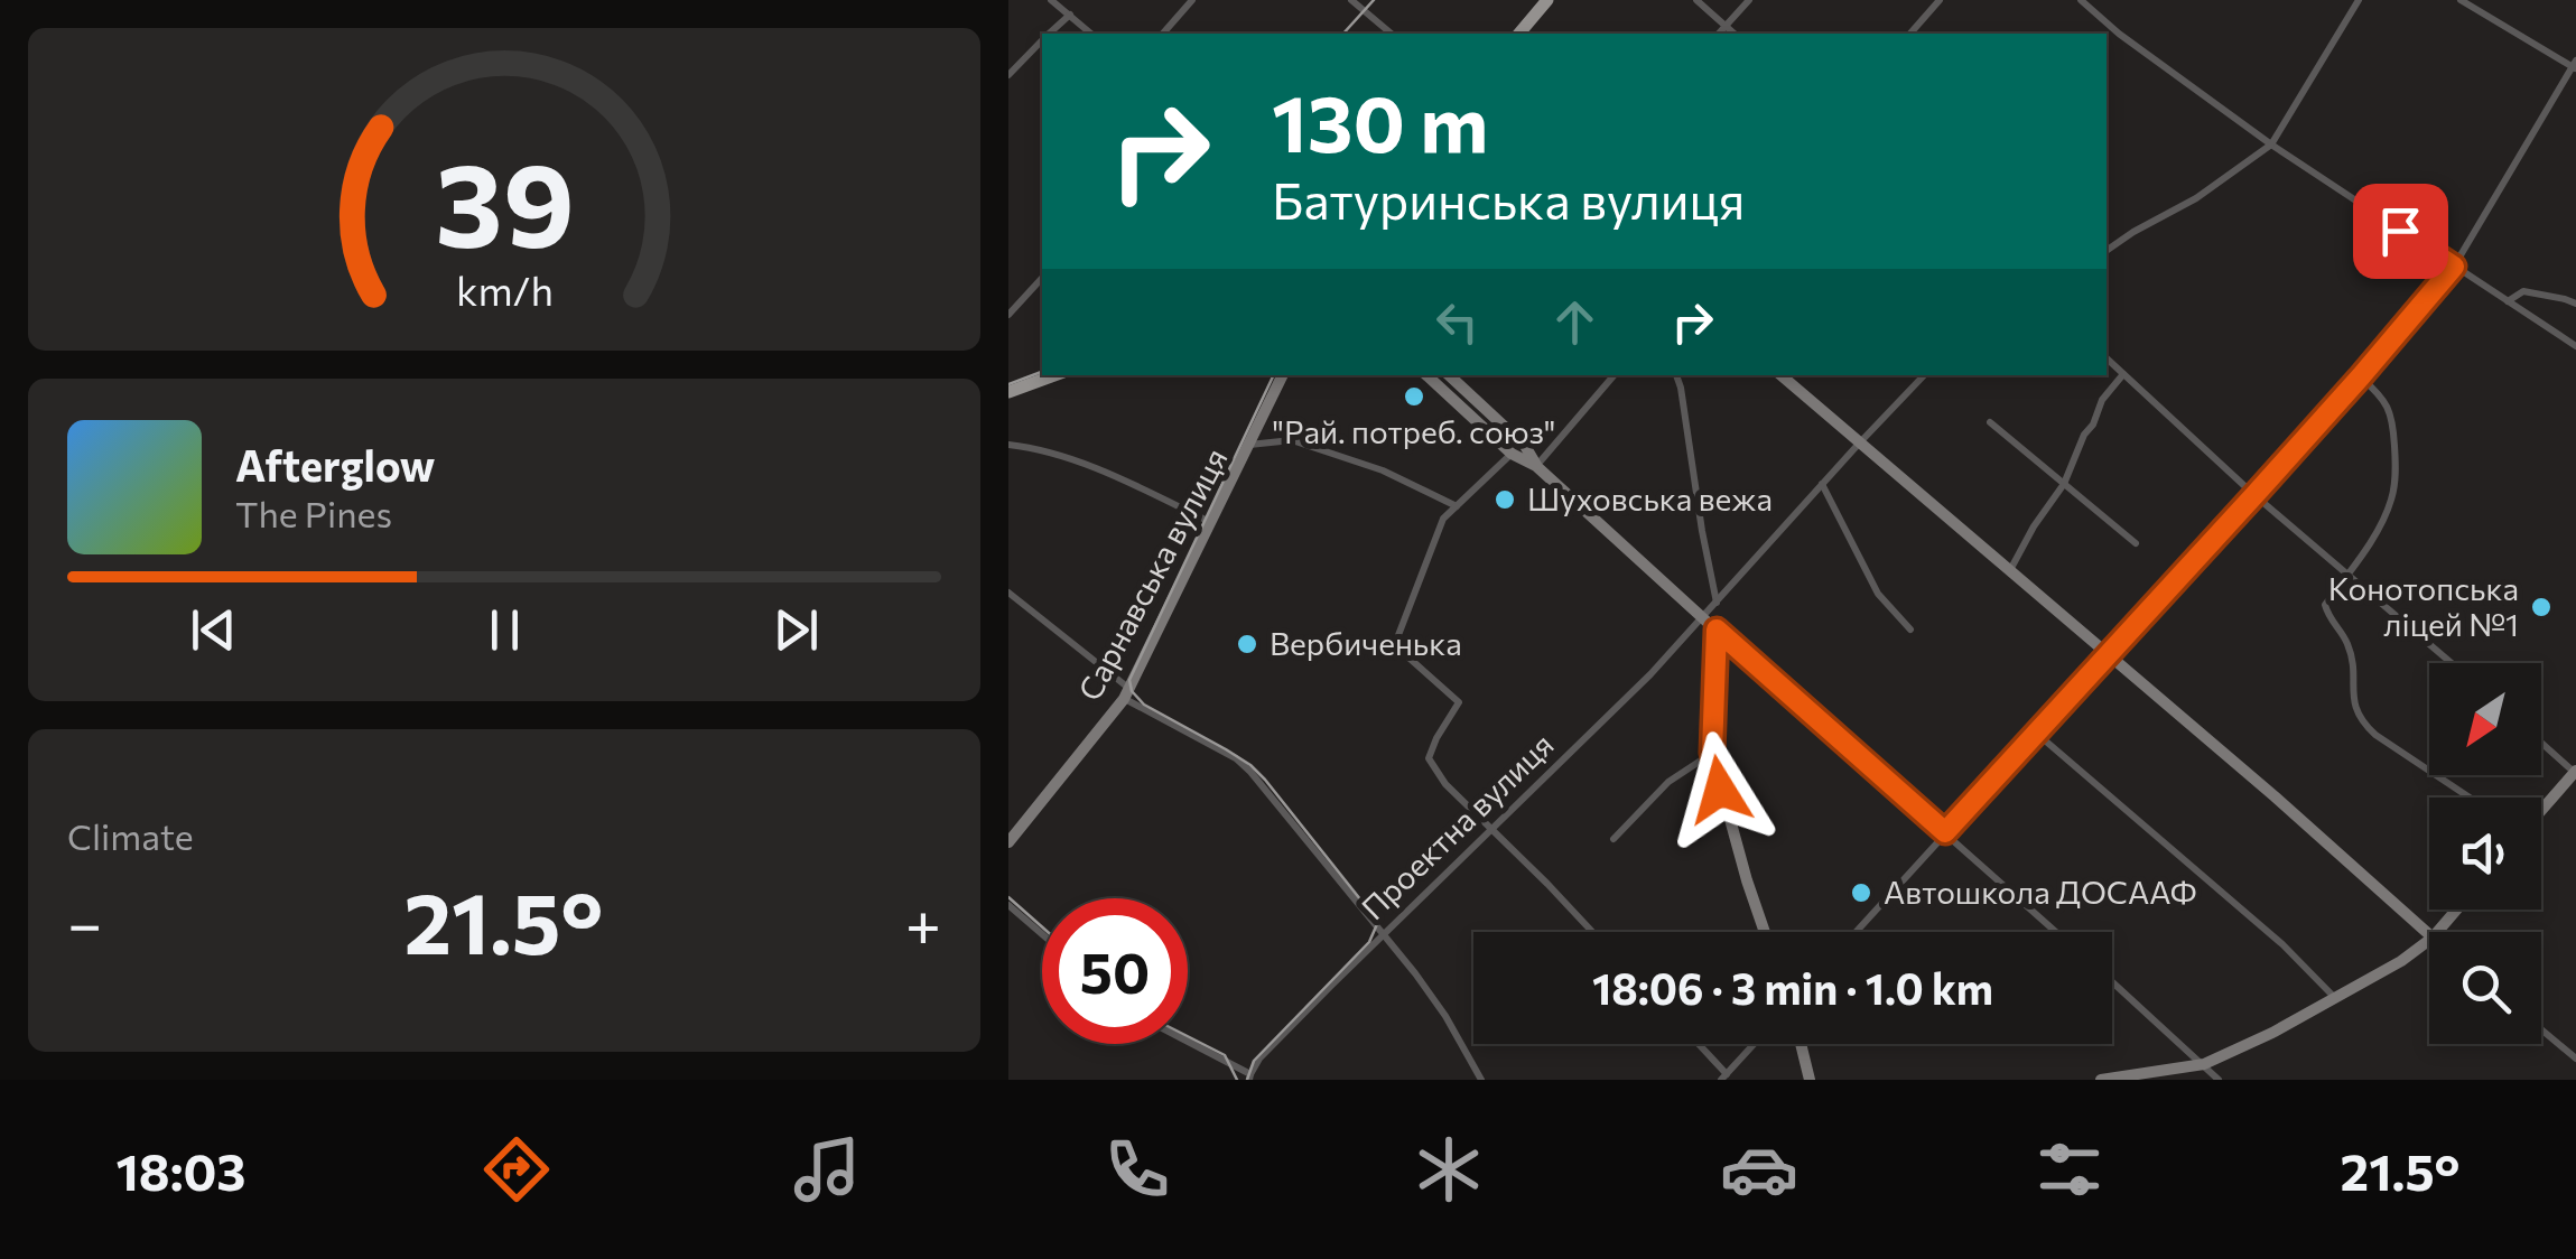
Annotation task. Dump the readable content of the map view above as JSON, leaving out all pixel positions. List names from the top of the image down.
{
  "streets": {
    "main road": ["Сарнавська вулиця"],
    "street": ["Проектна вулиця"]
  },
  "places": [
    "\"Рай. потреб. союз\"",
    "Шуховська вежа",
    "Конотопська ліцей №1",
    "Вербиченька",
    "Автошкола ДОСААФ"
  ],
  "north": "bottom left",
  "page": {
    "turn": ["130 m", "Батуринська вулиця"],
    "song": ["Afterglow", "The Pines"],
    "tile": "Climate",
    "heat": ["−", "21.5°", "+"],
    "limit": "50",
    "trip": "18:06 · 3 min · 1.0 km",
    "tabs": ["18:03", "21.5°"],
    "gauge": ["39", "km/h"]
  }
}
